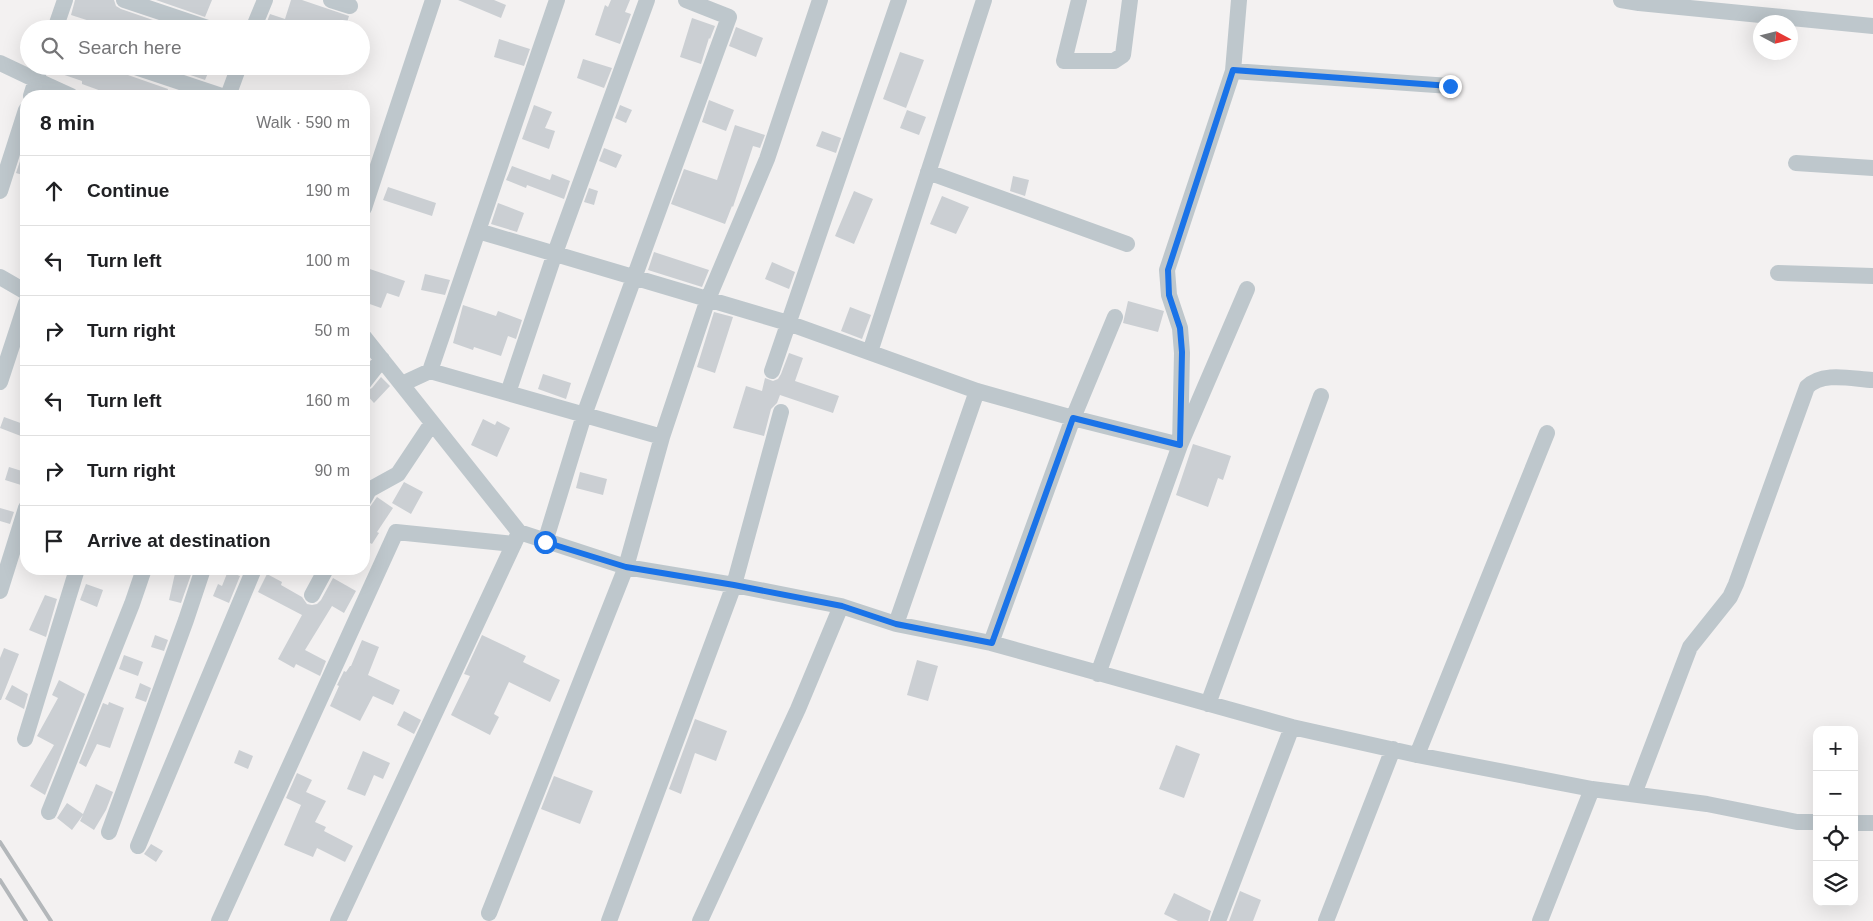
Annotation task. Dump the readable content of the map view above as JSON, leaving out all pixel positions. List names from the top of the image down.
{
  "north": "right",
  "page": {
    "search": "Search here",
    "heading": ["8 min", "Walk · 590 m"],
    "list": [
      ["Continue", "190 m"],
      ["Turn left", "100 m"],
      ["Turn right", "50 m"],
      ["Turn left", "160 m"],
      ["Turn right", "90 m"],
      "Arrive at destination"
    ],
    "map_buttons": ["+", "−"]
  }
}
